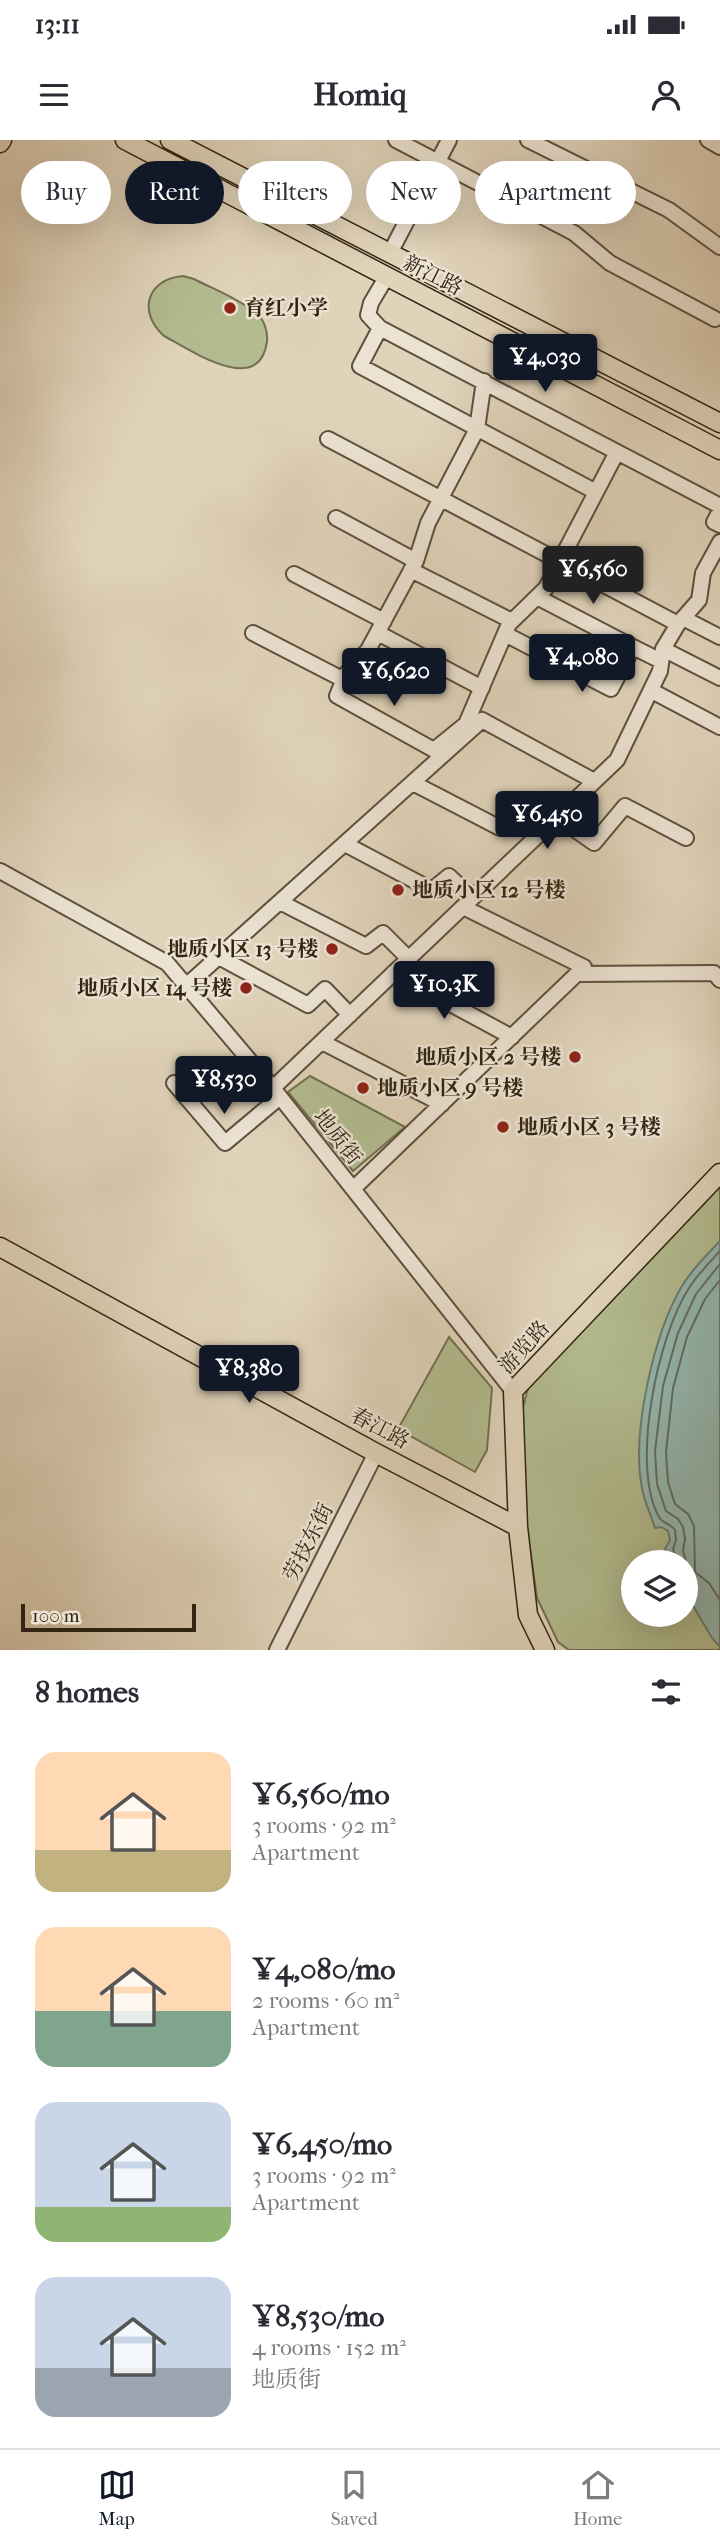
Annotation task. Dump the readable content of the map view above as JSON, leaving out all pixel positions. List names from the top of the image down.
{
  "streets": {
    "main road": ["新江路", "游览路", "春江路"],
    "street": ["地质街", "劳技东街"]
  },
  "crossings": [
    ["地质街", "游览路"],
    ["游览路", "春江路"],
    ["春江路", "劳技东街"]
  ],
  "places": [
    "育红小学",
    "地质小区 12 号楼",
    "地质小区 13 号楼",
    "地质小区 14 号楼",
    "地质小区 2 号楼",
    "地质小区 9 号楼",
    "地质小区 3 号楼"
  ],
  "scale_bar": "100 m",
  "page": {
    "status": "13:11",
    "header": "Homiq",
    "chip": [
      "Buy",
      "Rent",
      "Filters",
      "New",
      "Apartment"
    ],
    "price": [
      "¥4,030",
      "¥6,560",
      "¥4,080",
      "¥6,620",
      "¥6,450",
      "¥10.3K",
      "¥8,530",
      "¥8,380"
    ],
    "scale": "100 m",
    "heading": "8 homes",
    "list": [
      {
        "name": "¥6,560/mo",
        "note": "3 rooms · 92 m² · Apartment"
      },
      {
        "name": "¥4,080/mo",
        "note": "2 rooms · 60 m² · Apartment"
      },
      {
        "name": "¥6,450/mo",
        "note": "3 rooms · 92 m² · Apartment"
      },
      {
        "name": "¥8,530/mo",
        "note": "4 rooms · 152 m² · 地质街"
      }
    ],
    "tabs": ["Map", "Saved", "Home"]
  }
}
